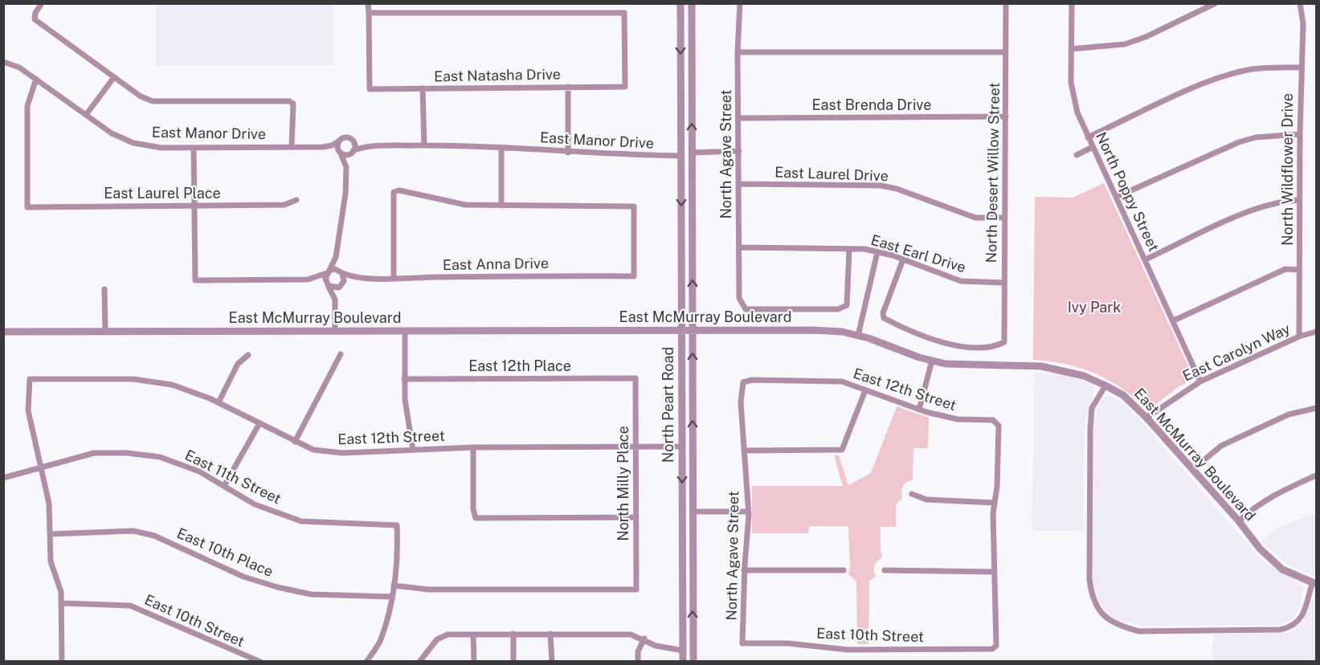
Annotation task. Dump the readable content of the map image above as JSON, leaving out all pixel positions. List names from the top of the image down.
{
  "streets": {
    "street": [
      "East Natasha Drive",
      "East Brenda Drive",
      "East Manor Drive",
      "North Agave Street",
      "North Wildflower Drive",
      "North Desert Willow Street",
      "East Laurel Drive",
      "North Poppy Street",
      "East Laurel Place",
      "East Earl Drive",
      "East Anna Drive",
      "East McMurray Boulevard",
      "East Carolyn Way",
      "East 12th Place",
      "East 12th Street",
      "North Peart Road",
      "East 11th Street",
      "North Milly Place",
      "East 10th Place",
      "East 10th Street"
    ]
  },
  "crossings": [
    ["East Brenda Drive", "North Agave Street"],
    ["East Brenda Drive", "North Desert Willow Street"],
    ["East Manor Drive", "East Laurel Place"],
    ["East Manor Drive", "North Peart Road"],
    ["North Agave Street", "East Laurel Drive"],
    ["North Agave Street", "East Earl Drive"],
    ["North Agave Street", "East 12th Street"],
    ["North Agave Street", "East 10th Street"],
    ["North Wildflower Drive", "East Carolyn Way"],
    ["North Desert Willow Street", "East Laurel Drive"],
    ["North Desert Willow Street", "East Earl Drive"],
    ["North Poppy Street", "East Carolyn Way"],
    ["East McMurray Boulevard", "East Carolyn Way"],
    ["East McMurray Boulevard", "North Peart Road"],
    ["East 12th Place", "North Milly Place"],
    ["East 12th Street", "North Peart Road"],
    ["East 12th Street", "East 11th Street"],
    ["East 12th Street", "North Milly Place"],
    ["East 11th Street", "North Milly Place"]
  ],
  "parks": ["Ivy Park"]
}
